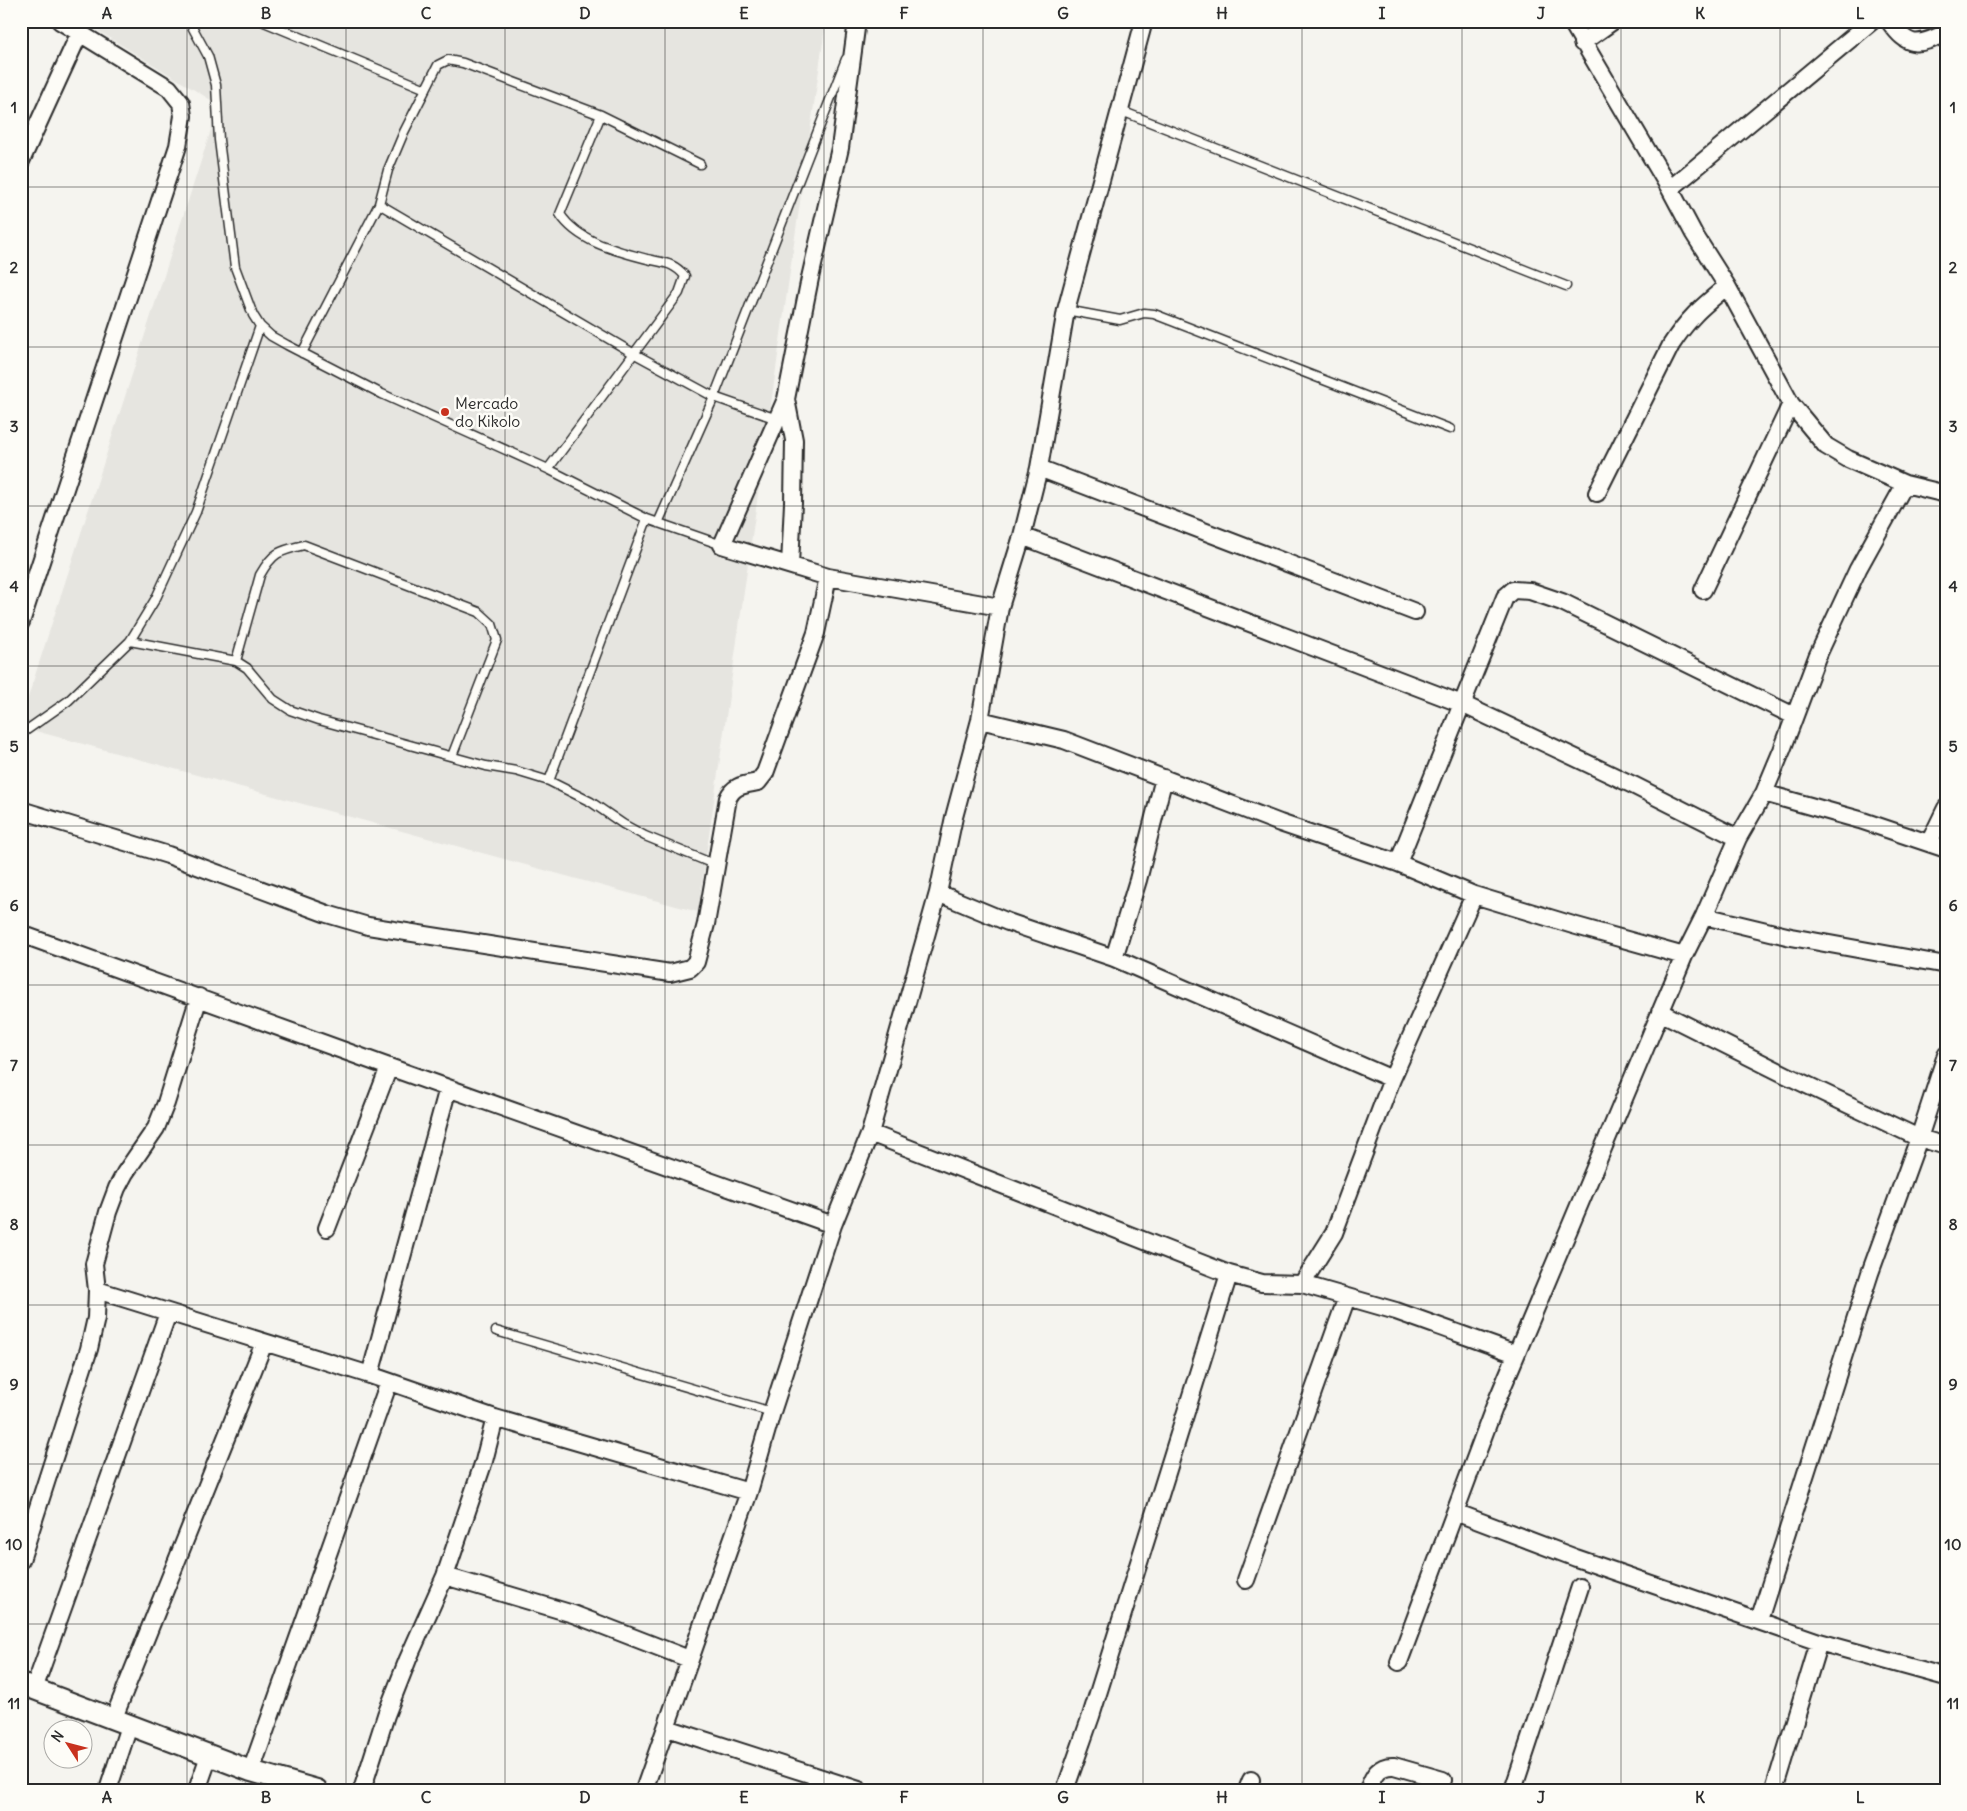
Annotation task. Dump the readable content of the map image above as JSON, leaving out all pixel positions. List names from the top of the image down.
{
  "places": ["Mercado do Kikolo"],
  "north": "top left",
  "grid": {
    "columns": [
      "A",
      "B",
      "C",
      "D",
      "E",
      "F",
      "G",
      "H",
      "I",
      "J",
      "K",
      "L"
    ],
    "rows": [
      "1",
      "2",
      "3",
      "4",
      "5",
      "6",
      "7",
      "8",
      "9",
      "10",
      "11"
    ]
  }
}
